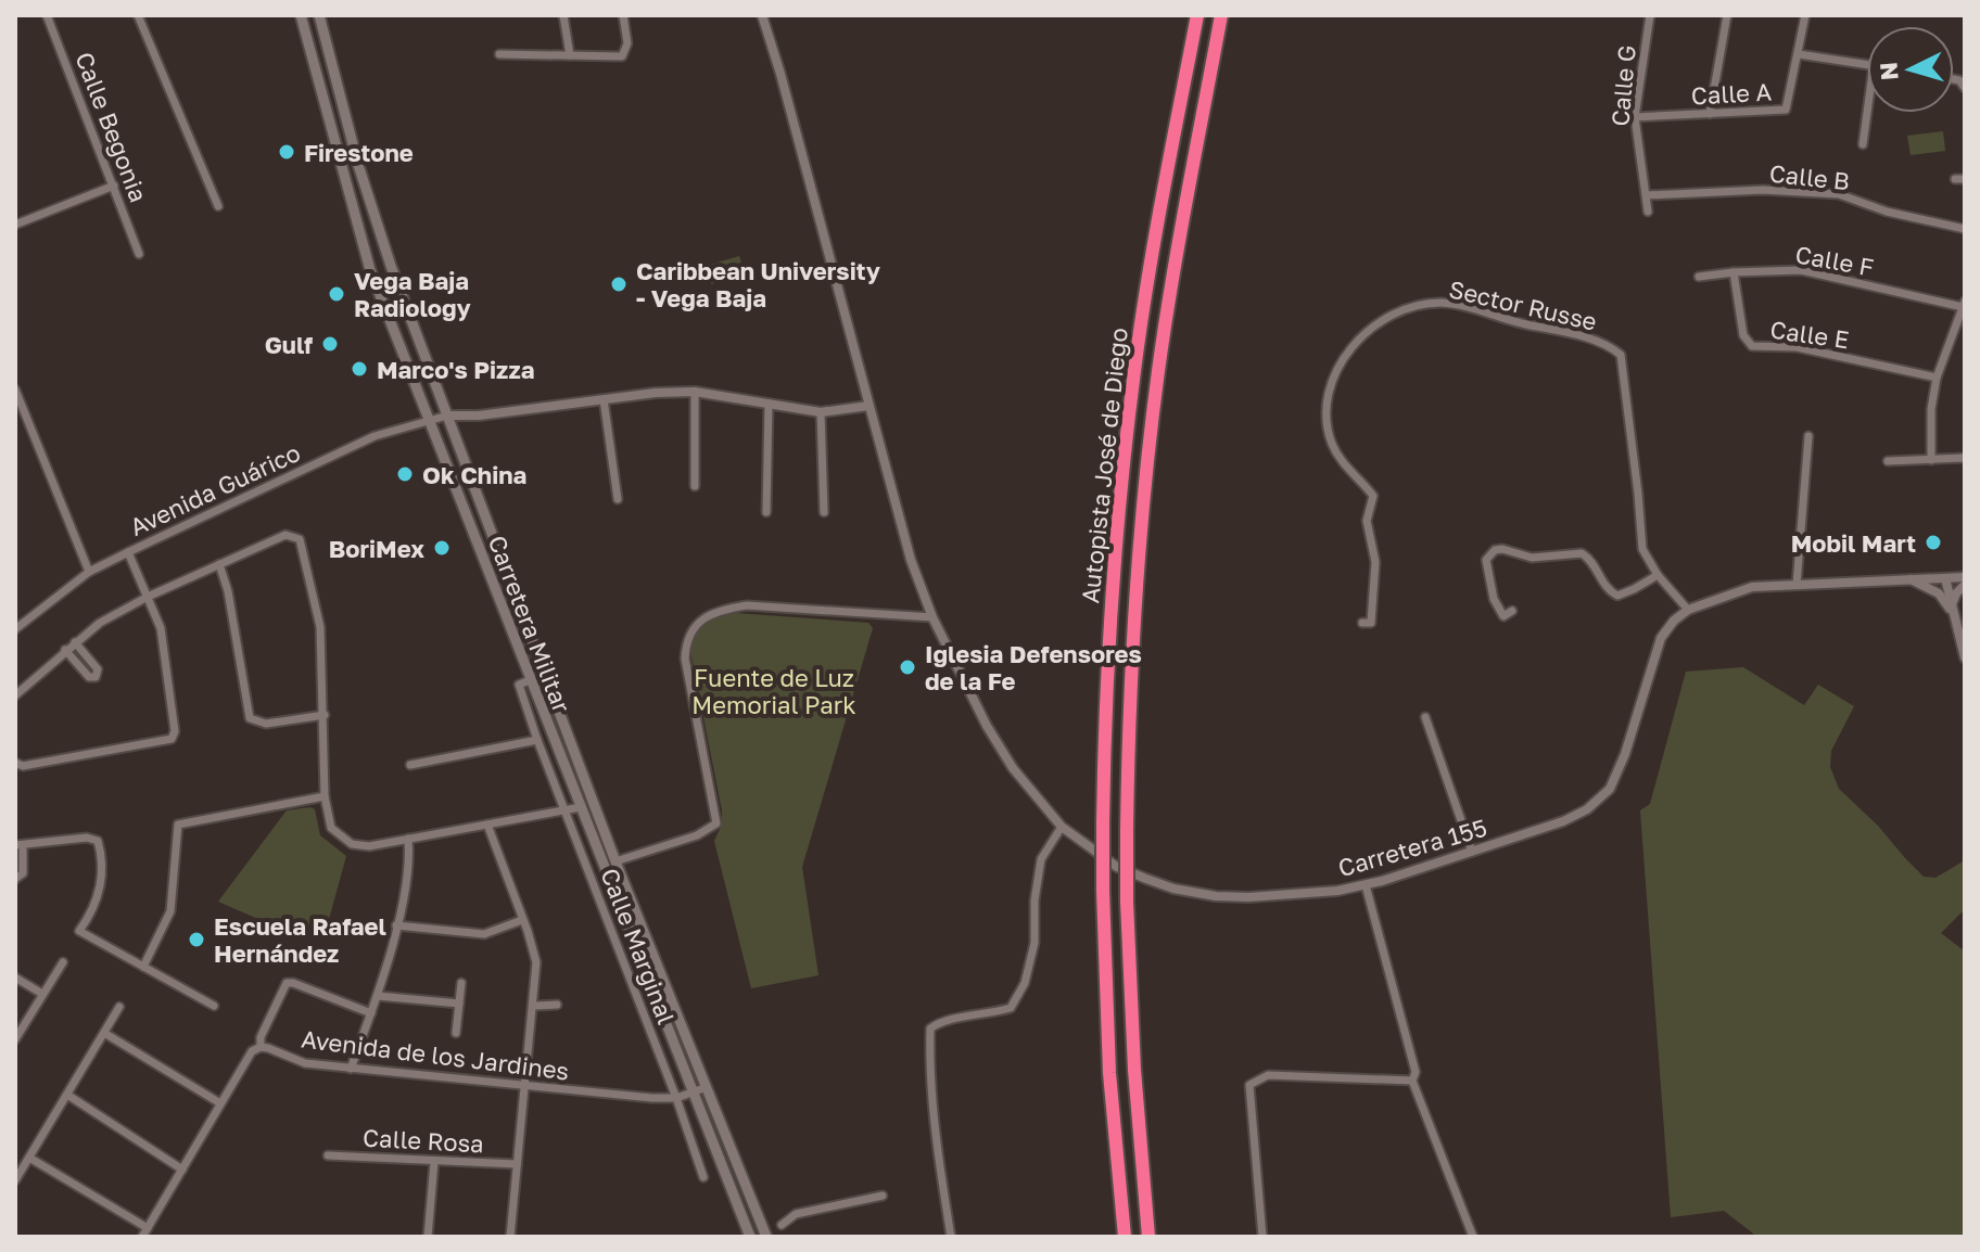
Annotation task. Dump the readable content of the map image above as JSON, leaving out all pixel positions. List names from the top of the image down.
{
  "streets": {
    "highway": ["Autopista José de Diego"],
    "main road": ["Carretera Militar"],
    "street": [
      "Calle G",
      "Calle A",
      "Calle Begonia",
      "Calle B",
      "Calle F",
      "Sector Russe",
      "Calle E",
      "Avenida Guárico",
      "Carretera 155",
      "Calle Marginal",
      "Avenida de los Jardines",
      "Calle Rosa"
    ]
  },
  "crossings": [
    ["Calle G", "Calle A"],
    ["Calle G", "Calle B"],
    ["Calle F", "Calle E"],
    ["Sector Russe", "Carretera 155"],
    ["Avenida Guárico", "Carretera Militar"],
    ["Carretera Militar", "Calle Marginal"],
    ["Calle Marginal", "Avenida de los Jardines"]
  ],
  "parks": ["Fuente de Luz Memorial Park"],
  "places": [
    "Firestone",
    "Caribbean University - Vega Baja",
    "Vega Baja Radiology",
    "Gulf",
    "Marco's Pizza",
    "Ok China",
    "Mobil Mart",
    "BoriMex",
    "Iglesia Defensores de la Fe",
    "Escuela Rafael Hernández"
  ],
  "north": "left"
}
